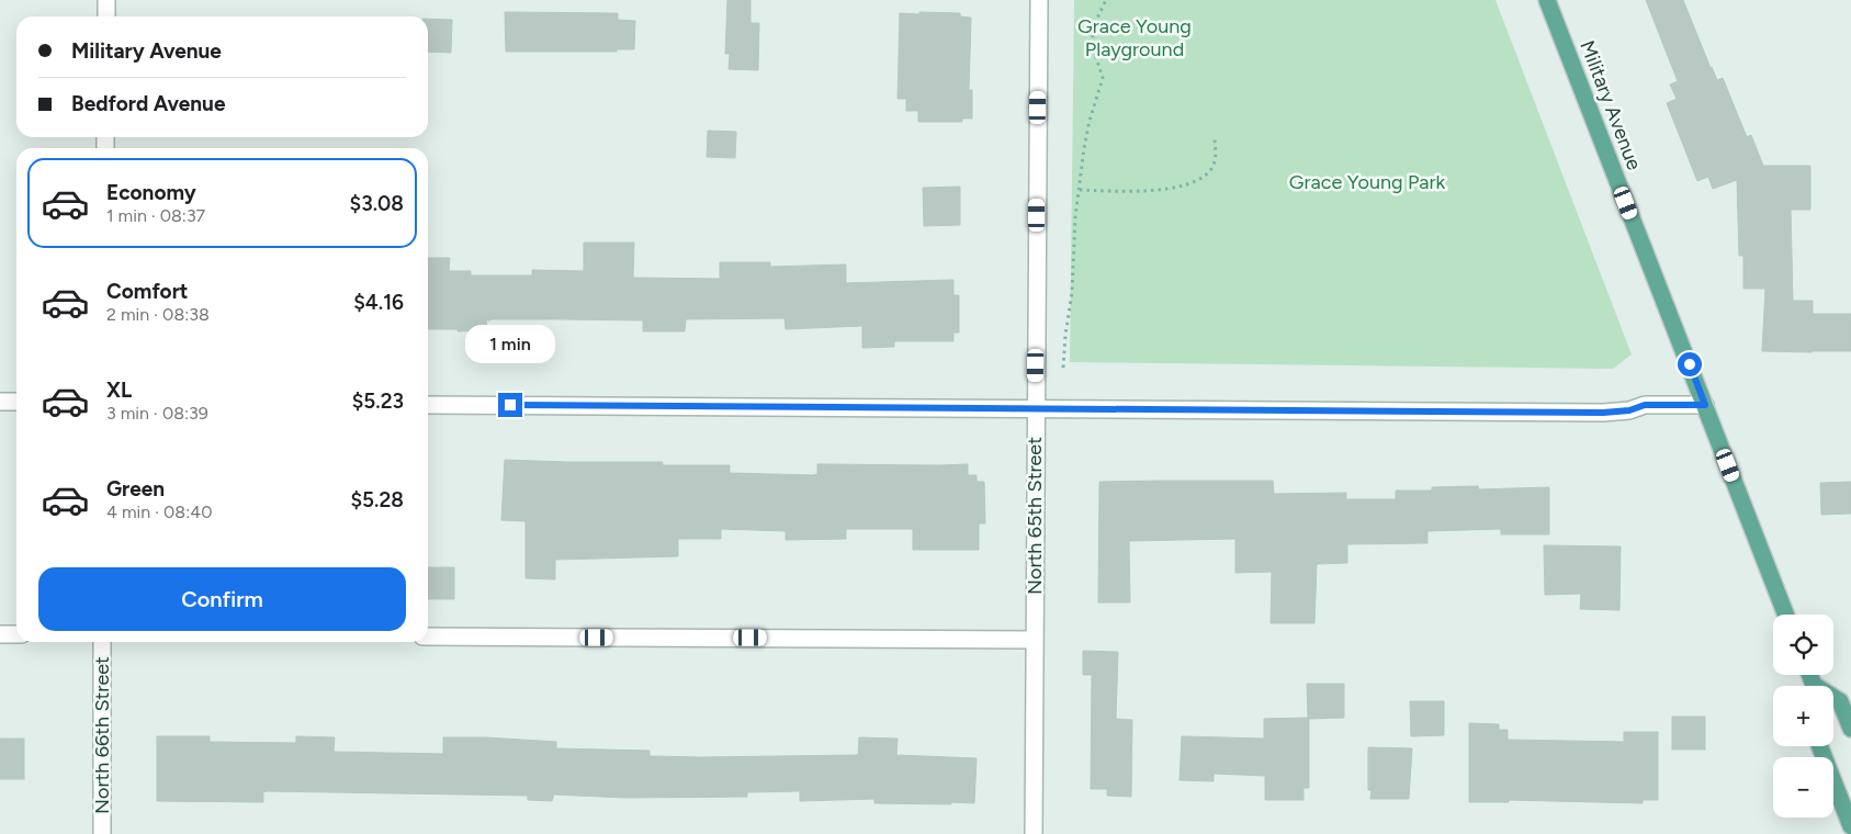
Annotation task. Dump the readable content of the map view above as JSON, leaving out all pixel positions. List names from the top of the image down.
{
  "streets": {
    "main road": ["Military Avenue"],
    "street": ["North 65th Street", "North 66th Street"]
  },
  "parks": ["Grace Young Playground", "Grace Young Park"],
  "page": {
    "banner": ["Military Avenue", "Bedford Avenue"],
    "list": [
      {
        "name": "Economy",
        "note": "1 min · 08:37",
        "value": "$3.08"
      },
      {
        "name": "Comfort",
        "note": "2 min · 08:38",
        "value": "$4.16"
      },
      {
        "name": "XL",
        "note": "3 min · 08:39",
        "value": "$5.23"
      },
      {
        "name": "Green",
        "note": "4 min · 08:40",
        "value": "$5.28"
      }
    ],
    "bubble": "1 min",
    "buttons": "Confirm",
    "map_buttons": ["+", "−"]
  }
}
